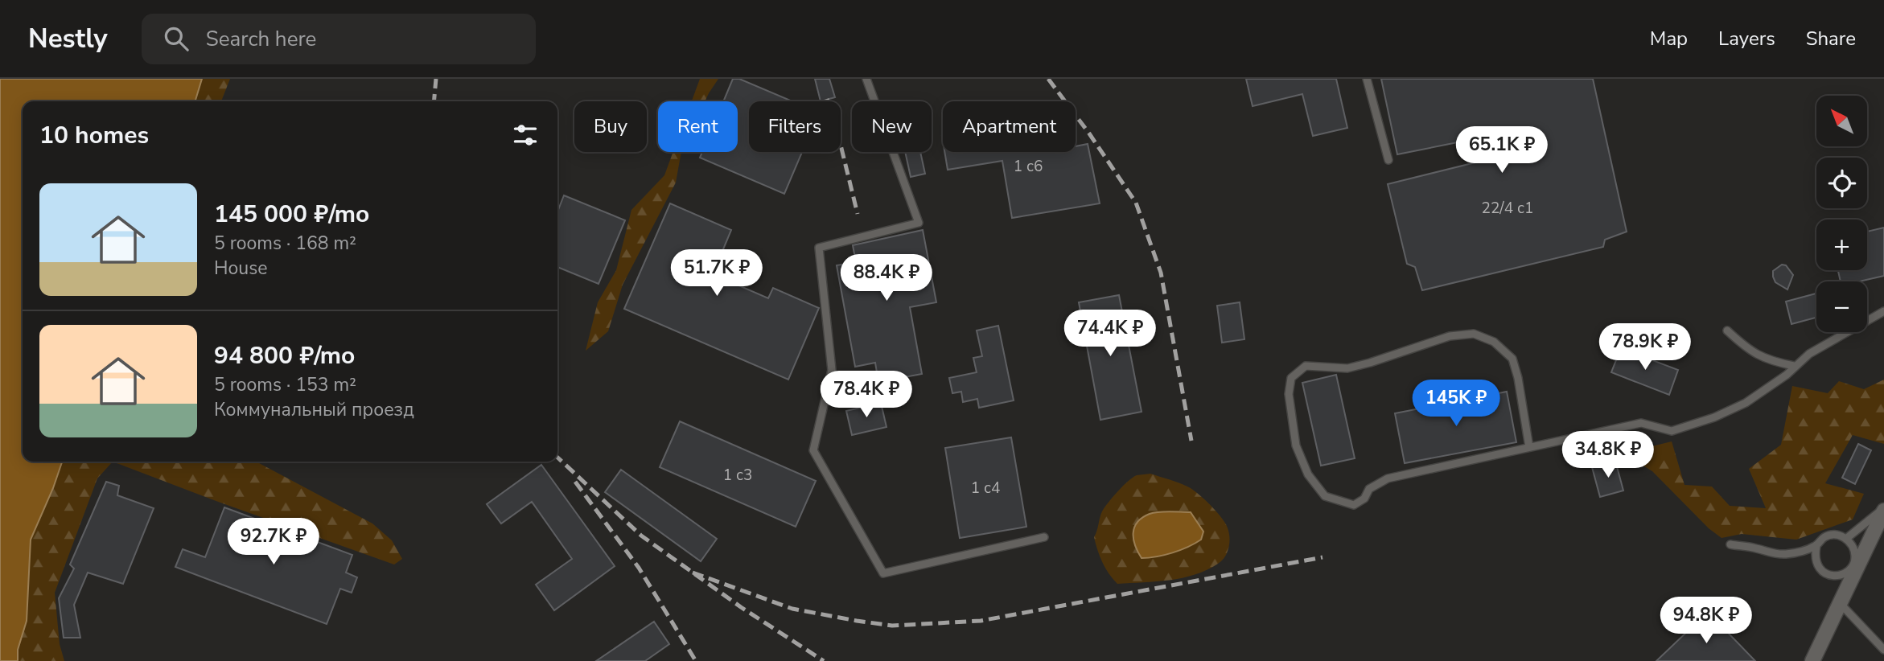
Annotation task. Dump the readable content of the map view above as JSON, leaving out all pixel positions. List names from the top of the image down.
{
  "house_numbers": [
    "1 с6",
    "22/4 с1",
    "1 с3",
    "1 с4"
  ],
  "north": "top left",
  "page": {
    "header": "Nestly",
    "search": "Search here",
    "nav": ["Map", "Layers", "Share"],
    "map_buttons": ["+", "−"],
    "chip": [
      "Buy",
      "Rent",
      "Filters",
      "New",
      "Apartment"
    ],
    "heading": "10 homes",
    "price": [
      "65.1K ₽",
      "51.7K ₽",
      "88.4K ₽",
      "74.4K ₽",
      "78.9K ₽",
      "78.4K ₽",
      "145K ₽",
      "34.8K ₽",
      "92.7K ₽",
      "94.8K ₽"
    ],
    "list": [
      {
        "name": "145 000 ₽/mo",
        "note": "5 rooms · 168 m² · House"
      },
      {
        "name": "94 800 ₽/mo",
        "note": "5 rooms · 153 m² · Коммунальный проезд"
      }
    ]
  }
}
